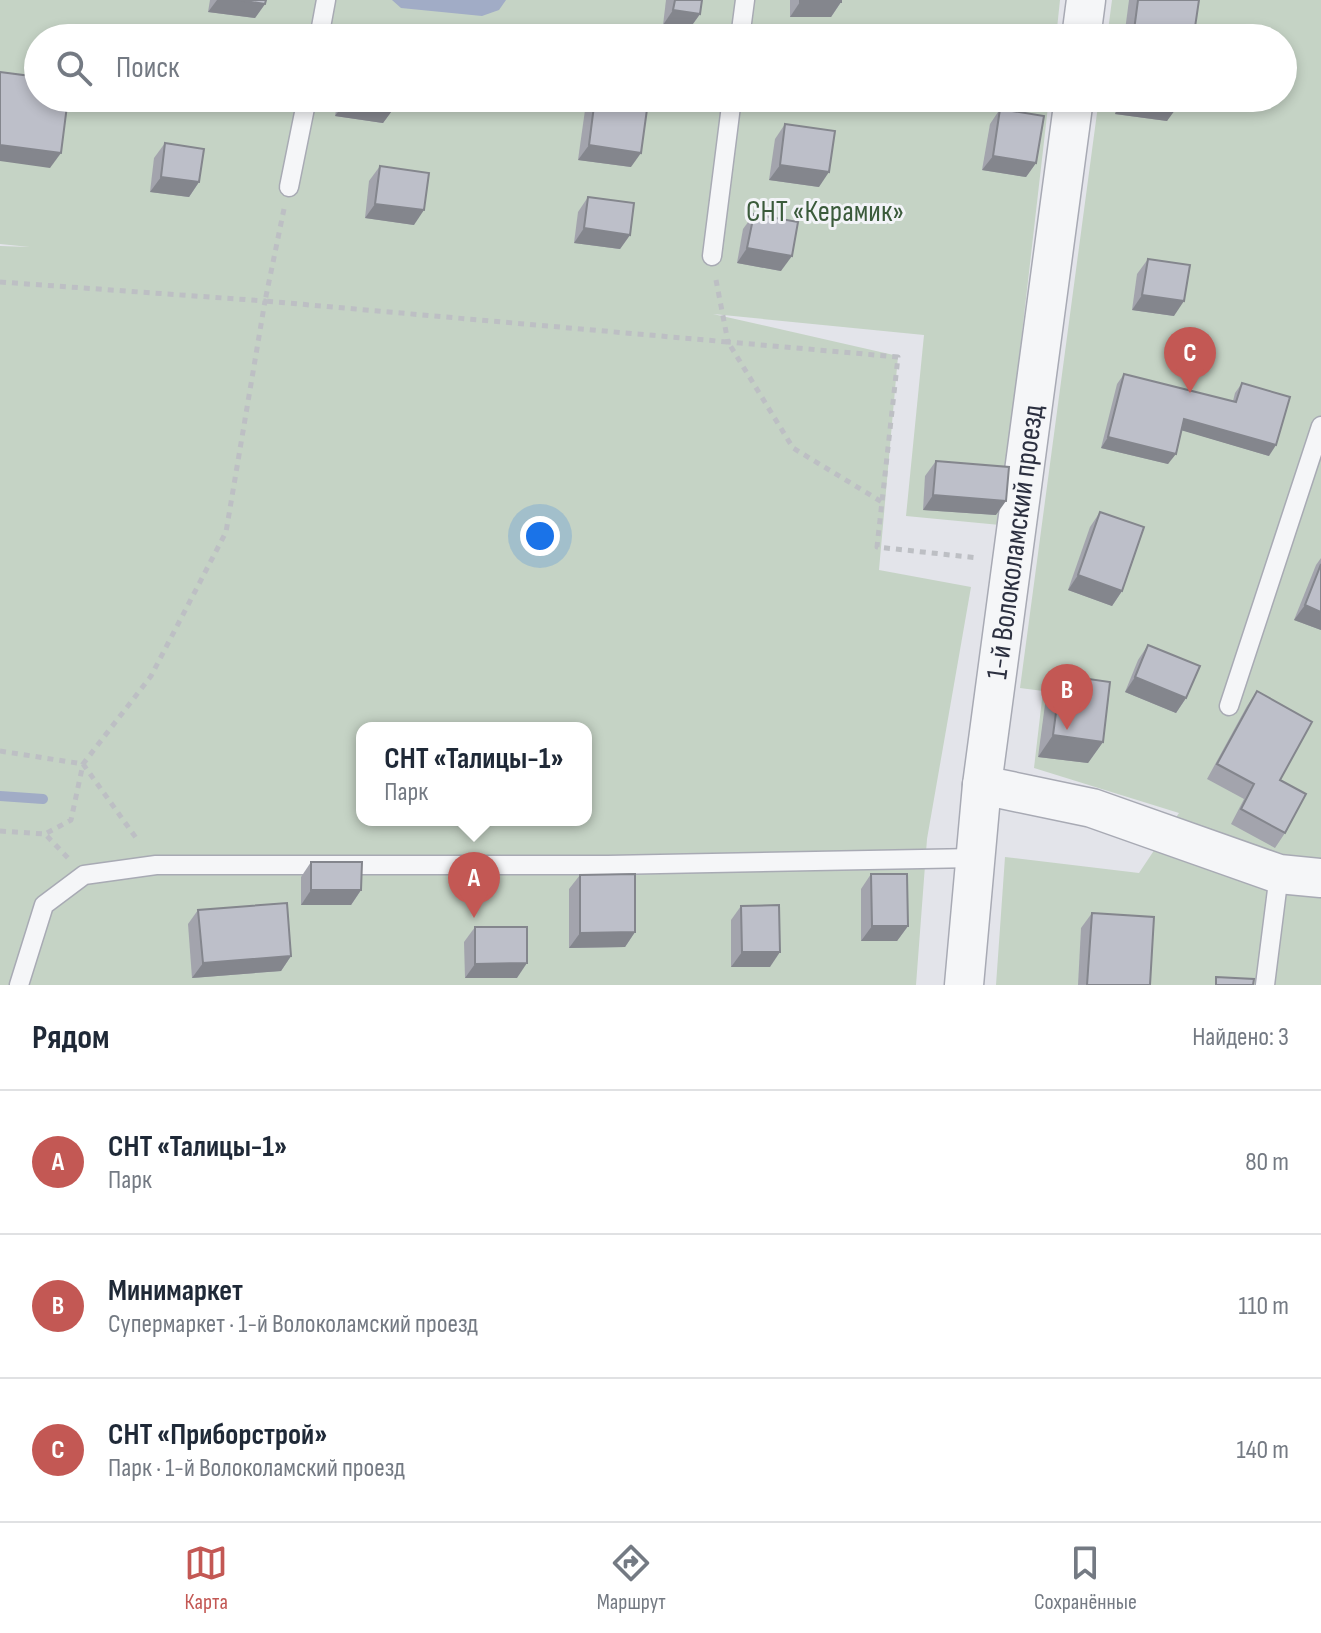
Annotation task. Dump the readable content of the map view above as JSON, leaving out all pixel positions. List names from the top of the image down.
{
  "streets": {
    "street": ["1-й Волоколамский проезд"]
  },
  "parks": ["СНТ «Керамик»"],
  "page": {
    "search": "Поиск",
    "pins": ["C", "B", "A"],
    "popup": ["СНТ «Талицы-1»", "Парк"],
    "heading": ["Рядом", "Найдено: 3"],
    "list": [
      {
        "mark": "A",
        "name": "СНТ «Талицы-1»",
        "note": "Парк",
        "value": "80 m"
      },
      {
        "mark": "B",
        "name": "Минимаркет",
        "note": "Супермаркет · 1-й Волоколамский проезд",
        "value": "110 m"
      },
      {
        "mark": "C",
        "name": "СНТ «Приборстрой»",
        "note": "Парк · 1-й Волоколамский проезд",
        "value": "140 m"
      }
    ],
    "nav": ["Карта", "Маршрут", "Сохранённые"]
  }
}
